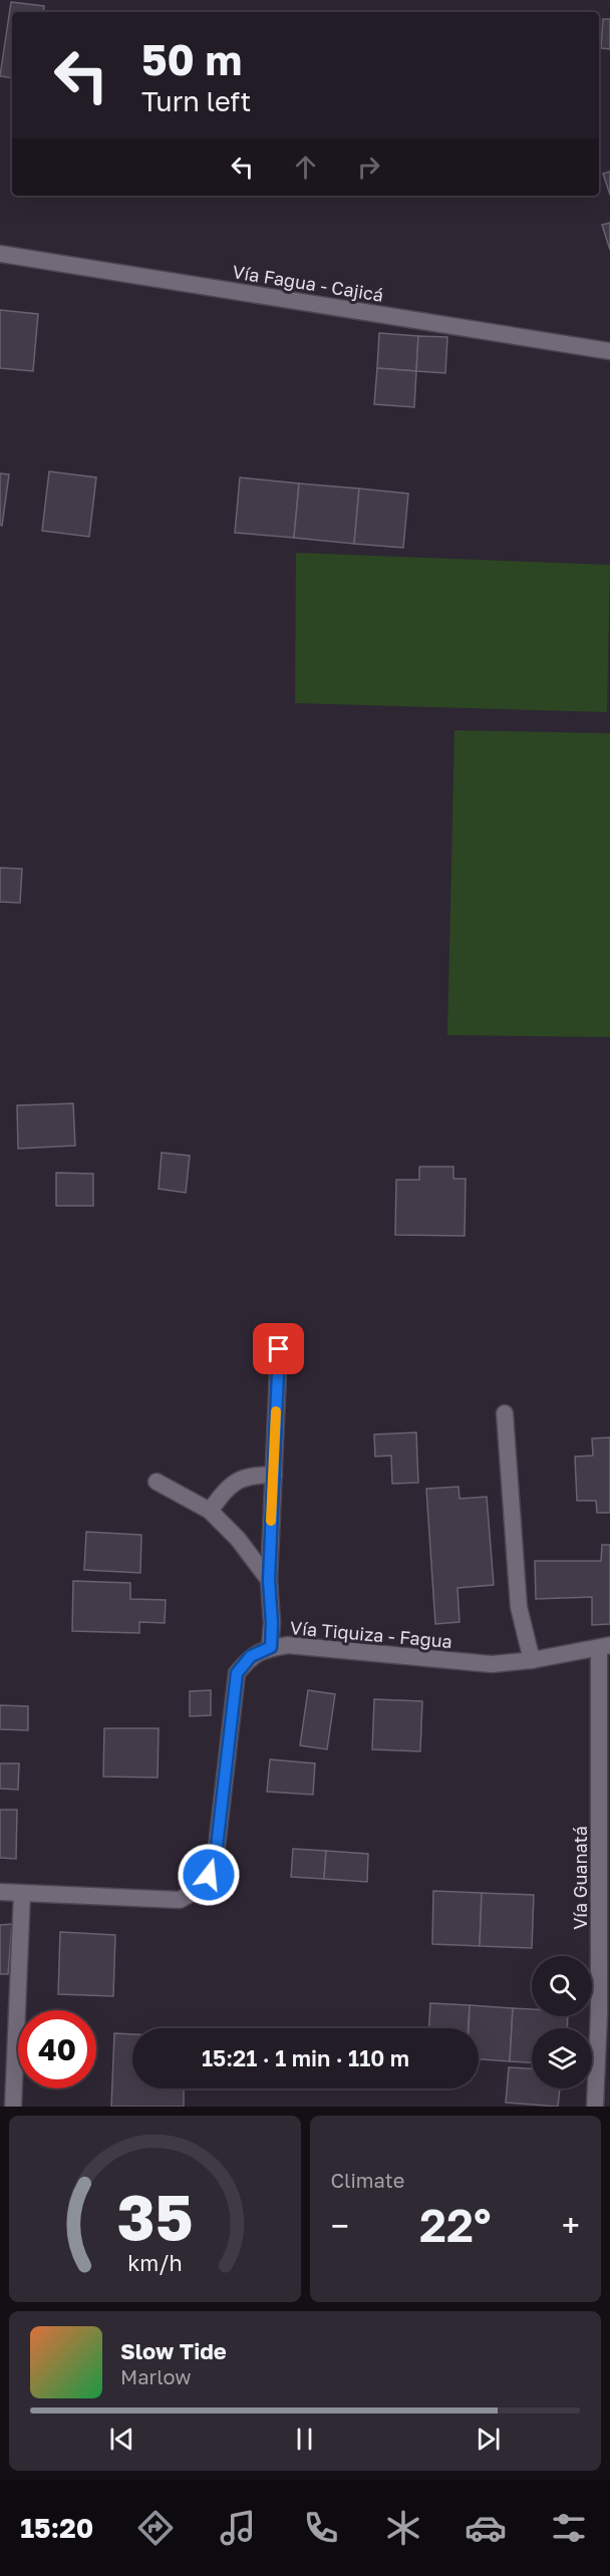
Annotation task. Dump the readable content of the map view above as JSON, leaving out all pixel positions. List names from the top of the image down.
{
  "streets": {
    "street": ["Vía Fagua - Cajicá", "Vía Tiquiza - Fagua", "Vía Guanatá"]
  },
  "crossings": [
    ["Vía Tiquiza - Fagua", "Vía Guanatá"]
  ],
  "page": {
    "turn": ["50 m", "Turn left"],
    "limit": "40",
    "trip": "15:21 · 1 min · 110 m",
    "tile": "Climate",
    "heat": ["−", "22°", "+"],
    "song": ["Slow Tide", "Marlow"],
    "tabs": "15:20",
    "gauge": ["35", "km/h"]
  }
}
